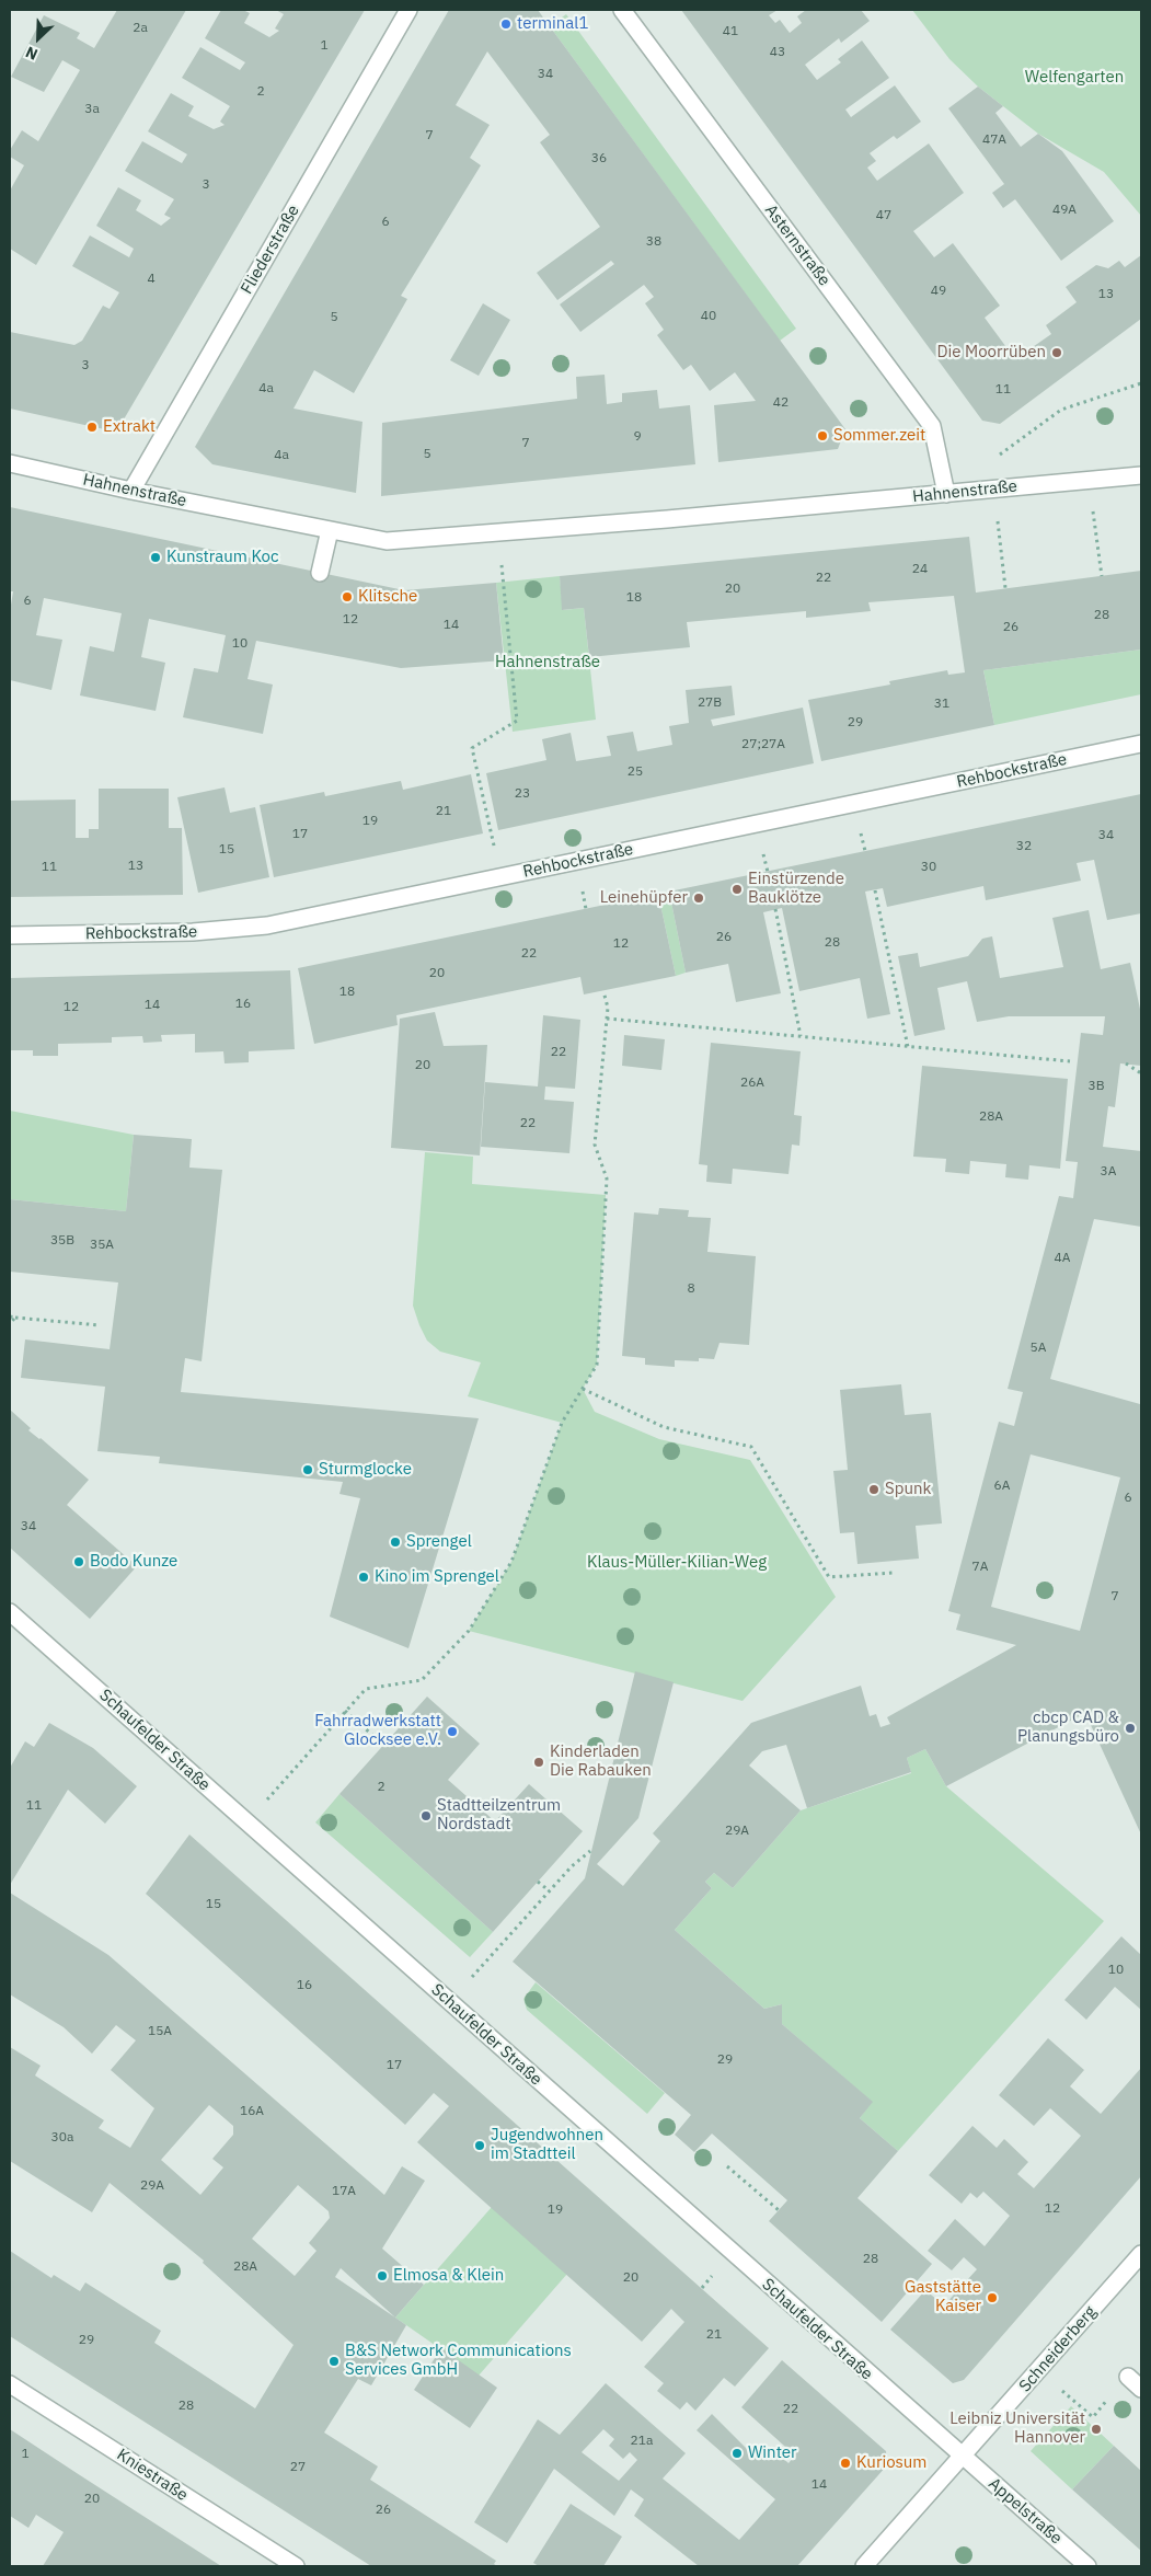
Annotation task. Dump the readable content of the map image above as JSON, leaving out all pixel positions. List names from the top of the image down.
{
  "streets": {
    "street": [
      "Asternstraße",
      "Fliederstraße",
      "Hahnenstraße",
      "Rehbockstraße",
      "Schaufelder Straße",
      "Schneiderberg",
      "Kniestraße",
      "Appelstraße"
    ]
  },
  "crossings": [
    ["Asternstraße", "Hahnenstraße"],
    ["Fliederstraße", "Hahnenstraße"],
    ["Schaufelder Straße", "Schneiderberg"],
    ["Schaufelder Straße", "Appelstraße"],
    ["Schneiderberg", "Appelstraße"]
  ],
  "parks": ["Welfengarten", "Hahnenstraße", "Klaus-Müller-Kilian-Weg"],
  "places": [
    "terminal1",
    "Die Moorrüben",
    "Extrakt",
    "Sommer.zeit",
    "Kunstraum Koc",
    "Klitsche",
    "Einstürzende Bauklötze",
    "Leinehüpfer",
    "Sturmglocke",
    "Spunk",
    "Sprengel",
    "Bodo Kunze",
    "Kino im Sprengel",
    "cbcp CAD & Planungsbüro",
    "Fahrradwerkstatt Glocksee e.V.",
    "Kinderladen Die Rabauken",
    "Stadtteilzentrum Nordstadt",
    "Jugendwohnen im Stadtteil",
    "Elmosa & Klein",
    "Gaststätte Kaiser",
    "B&S Network Communications Services GmbH",
    "Leibniz Universität Hannover",
    "Winter",
    "Kuriosum"
  ],
  "house_numbers": [
    "2a",
    "41",
    "1",
    "43",
    "34",
    "2",
    "3a",
    "7",
    "47A",
    "36",
    "3",
    "49A",
    "47",
    "6",
    "38",
    "4",
    "49",
    "13",
    "40",
    "5",
    "3",
    "4a",
    "11",
    "42",
    "9",
    "7",
    "5",
    "4a",
    "24",
    "22",
    "20",
    "18",
    "6",
    "28",
    "12",
    "14",
    "26",
    "10",
    "27B",
    "31",
    "29",
    "27;27A",
    "25",
    "23",
    "21",
    "19",
    "17",
    "34",
    "32",
    "15",
    "13",
    "11",
    "30",
    "26",
    "28",
    "12",
    "22",
    "20",
    "18",
    "16",
    "14",
    "12",
    "22",
    "20",
    "26A",
    "3B",
    "28A",
    "22",
    "3A",
    "35B",
    "35A",
    "4A",
    "8",
    "5A",
    "6A",
    "6",
    "34",
    "7A",
    "7",
    "2",
    "11",
    "29A",
    "15",
    "10",
    "16",
    "15A",
    "29",
    "17",
    "16A",
    "30a",
    "29A",
    "17A",
    "12",
    "19",
    "28",
    "28A",
    "20",
    "21",
    "29",
    "28",
    "22",
    "21a",
    "1",
    "27",
    "14",
    "20",
    "26"
  ],
  "north": "bottom left"
}
